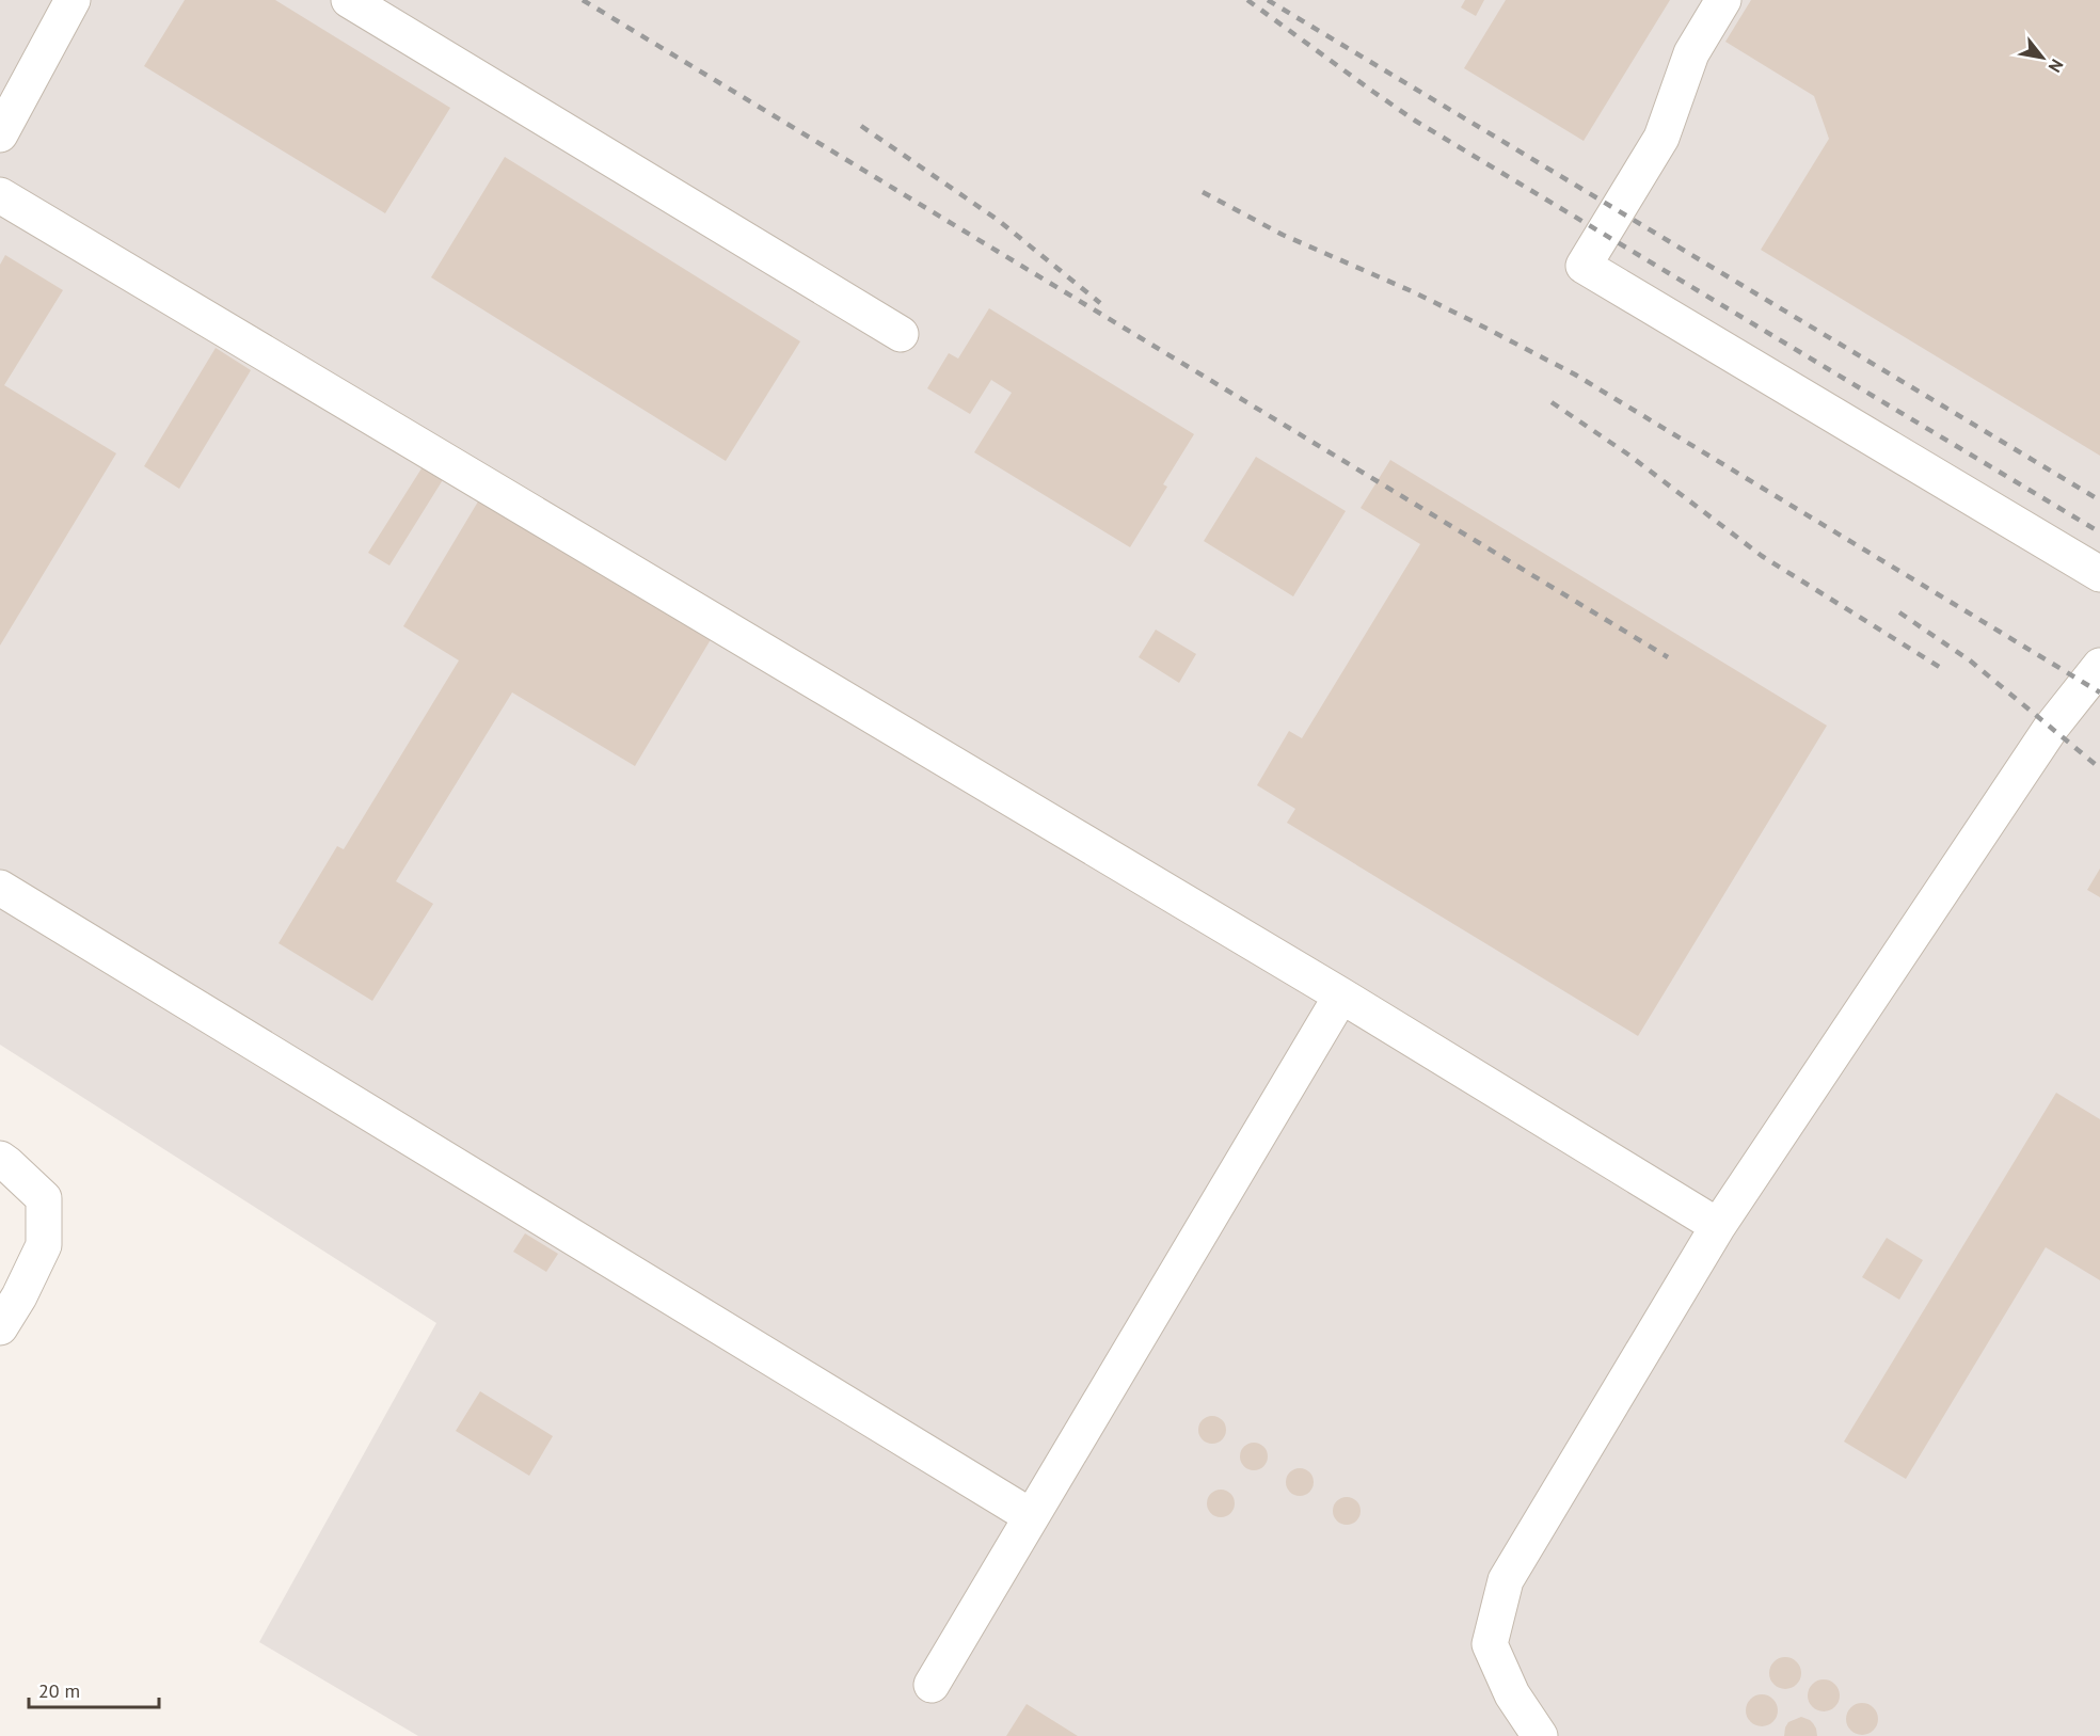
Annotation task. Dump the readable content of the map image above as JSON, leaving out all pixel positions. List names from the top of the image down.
{
  "scale_bar": "20 m",
  "north": "bottom right"
}
